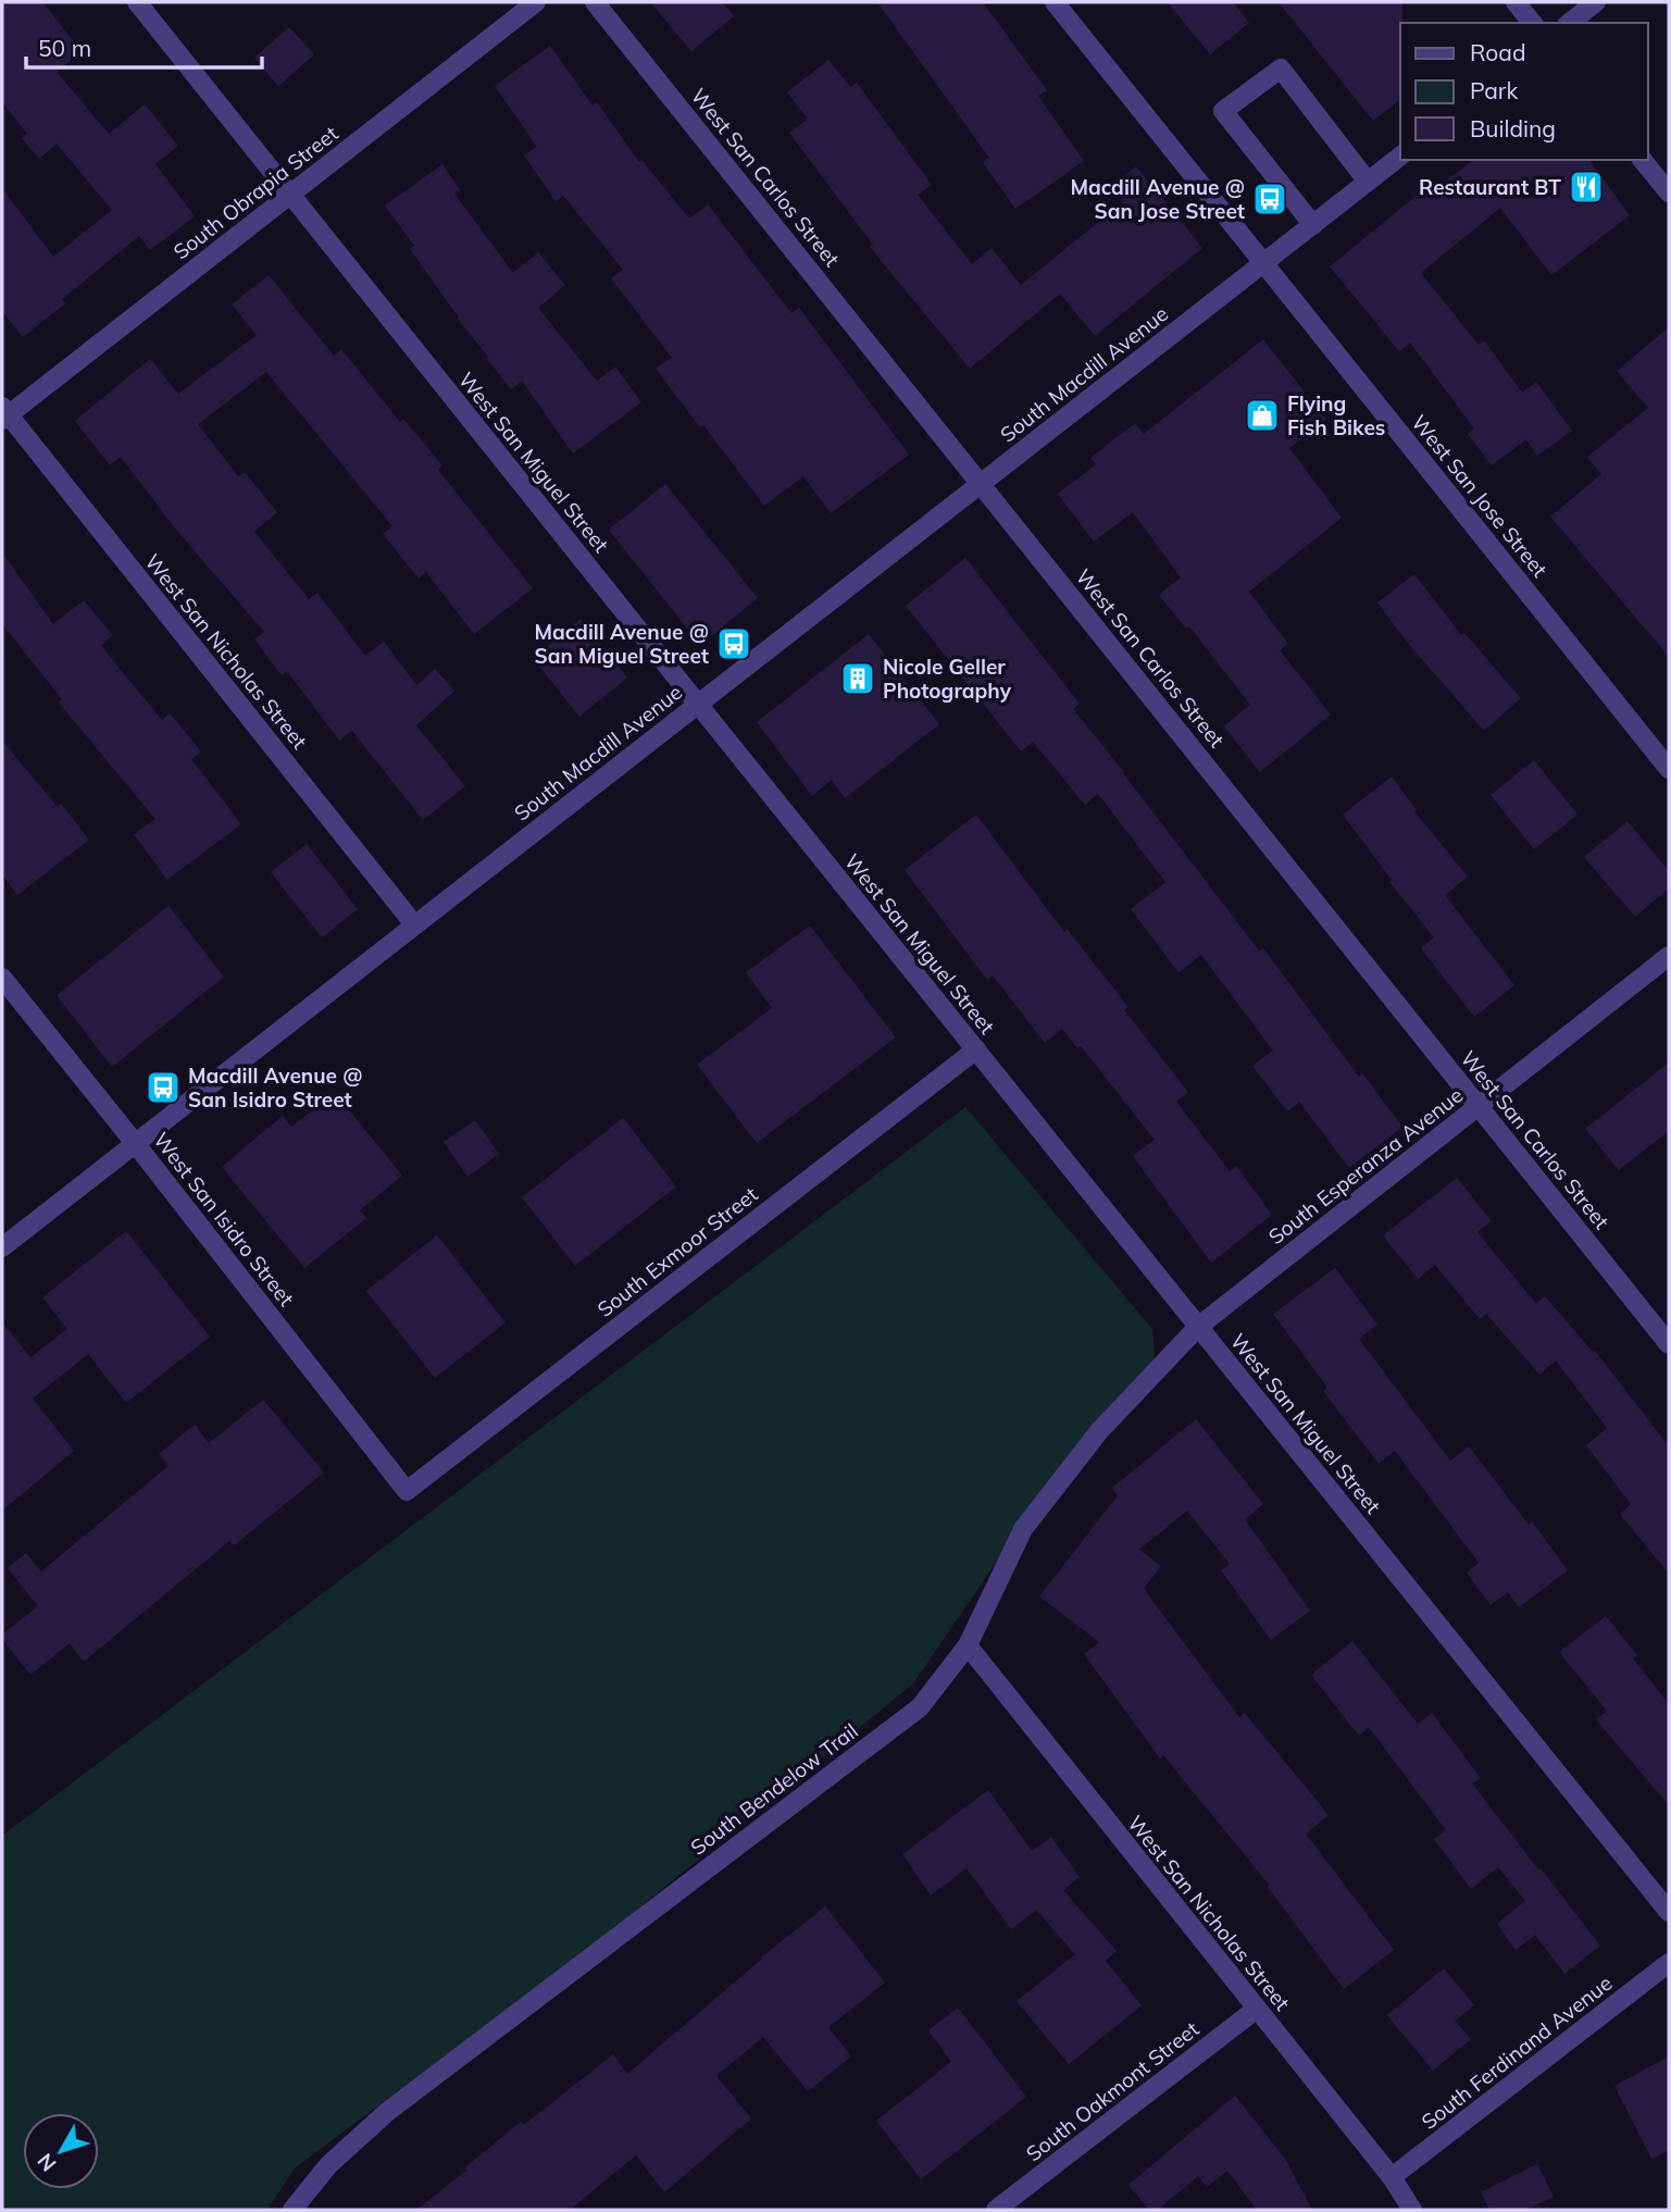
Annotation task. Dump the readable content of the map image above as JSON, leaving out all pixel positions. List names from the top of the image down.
{
  "streets": {
    "street": [
      "West San Carlos Street",
      "South Obrapia Street",
      "South Macdill Avenue",
      "West San Miguel Street",
      "West San Jose Street",
      "West San Nicholas Street",
      "South Esperanza Avenue",
      "West San Isidro Street",
      "South Exmoor Street",
      "South Bendelow Trail",
      "South Ferdinand Avenue",
      "South Oakmont Street"
    ]
  },
  "crossings": [
    ["West San Carlos Street", "South Macdill Avenue"],
    ["West San Carlos Street", "South Esperanza Avenue"],
    ["South Obrapia Street", "West San Miguel Street"],
    ["South Obrapia Street", "West San Nicholas Street"],
    ["South Macdill Avenue", "West San Miguel Street"],
    ["South Macdill Avenue", "West San Jose Street"],
    ["South Macdill Avenue", "West San Nicholas Street"],
    ["South Macdill Avenue", "West San Isidro Street"],
    ["West San Miguel Street", "South Esperanza Avenue"],
    ["West San Miguel Street", "South Exmoor Street"],
    ["West San Miguel Street", "South Bendelow Trail"],
    ["West San Nicholas Street", "South Bendelow Trail"],
    ["West San Nicholas Street", "South Ferdinand Avenue"],
    ["West San Nicholas Street", "South Oakmont Street"],
    ["South Esperanza Avenue", "South Bendelow Trail"],
    ["West San Isidro Street", "South Exmoor Street"]
  ],
  "places": {
    "restaurant": ["Restaurant BT"],
    "bus stop": ["Macdill Avenue @ San Jose Street", "Macdill Avenue @ San Miguel Street", "Macdill Avenue @ San Isidro Street"],
    "shop": ["Flying Fish Bikes"],
    "building": ["Nicole Geller Photography"]
  },
  "legend": ["Road", "Park", "Building"],
  "scale_bar": "50 m",
  "north": "bottom left"
}
